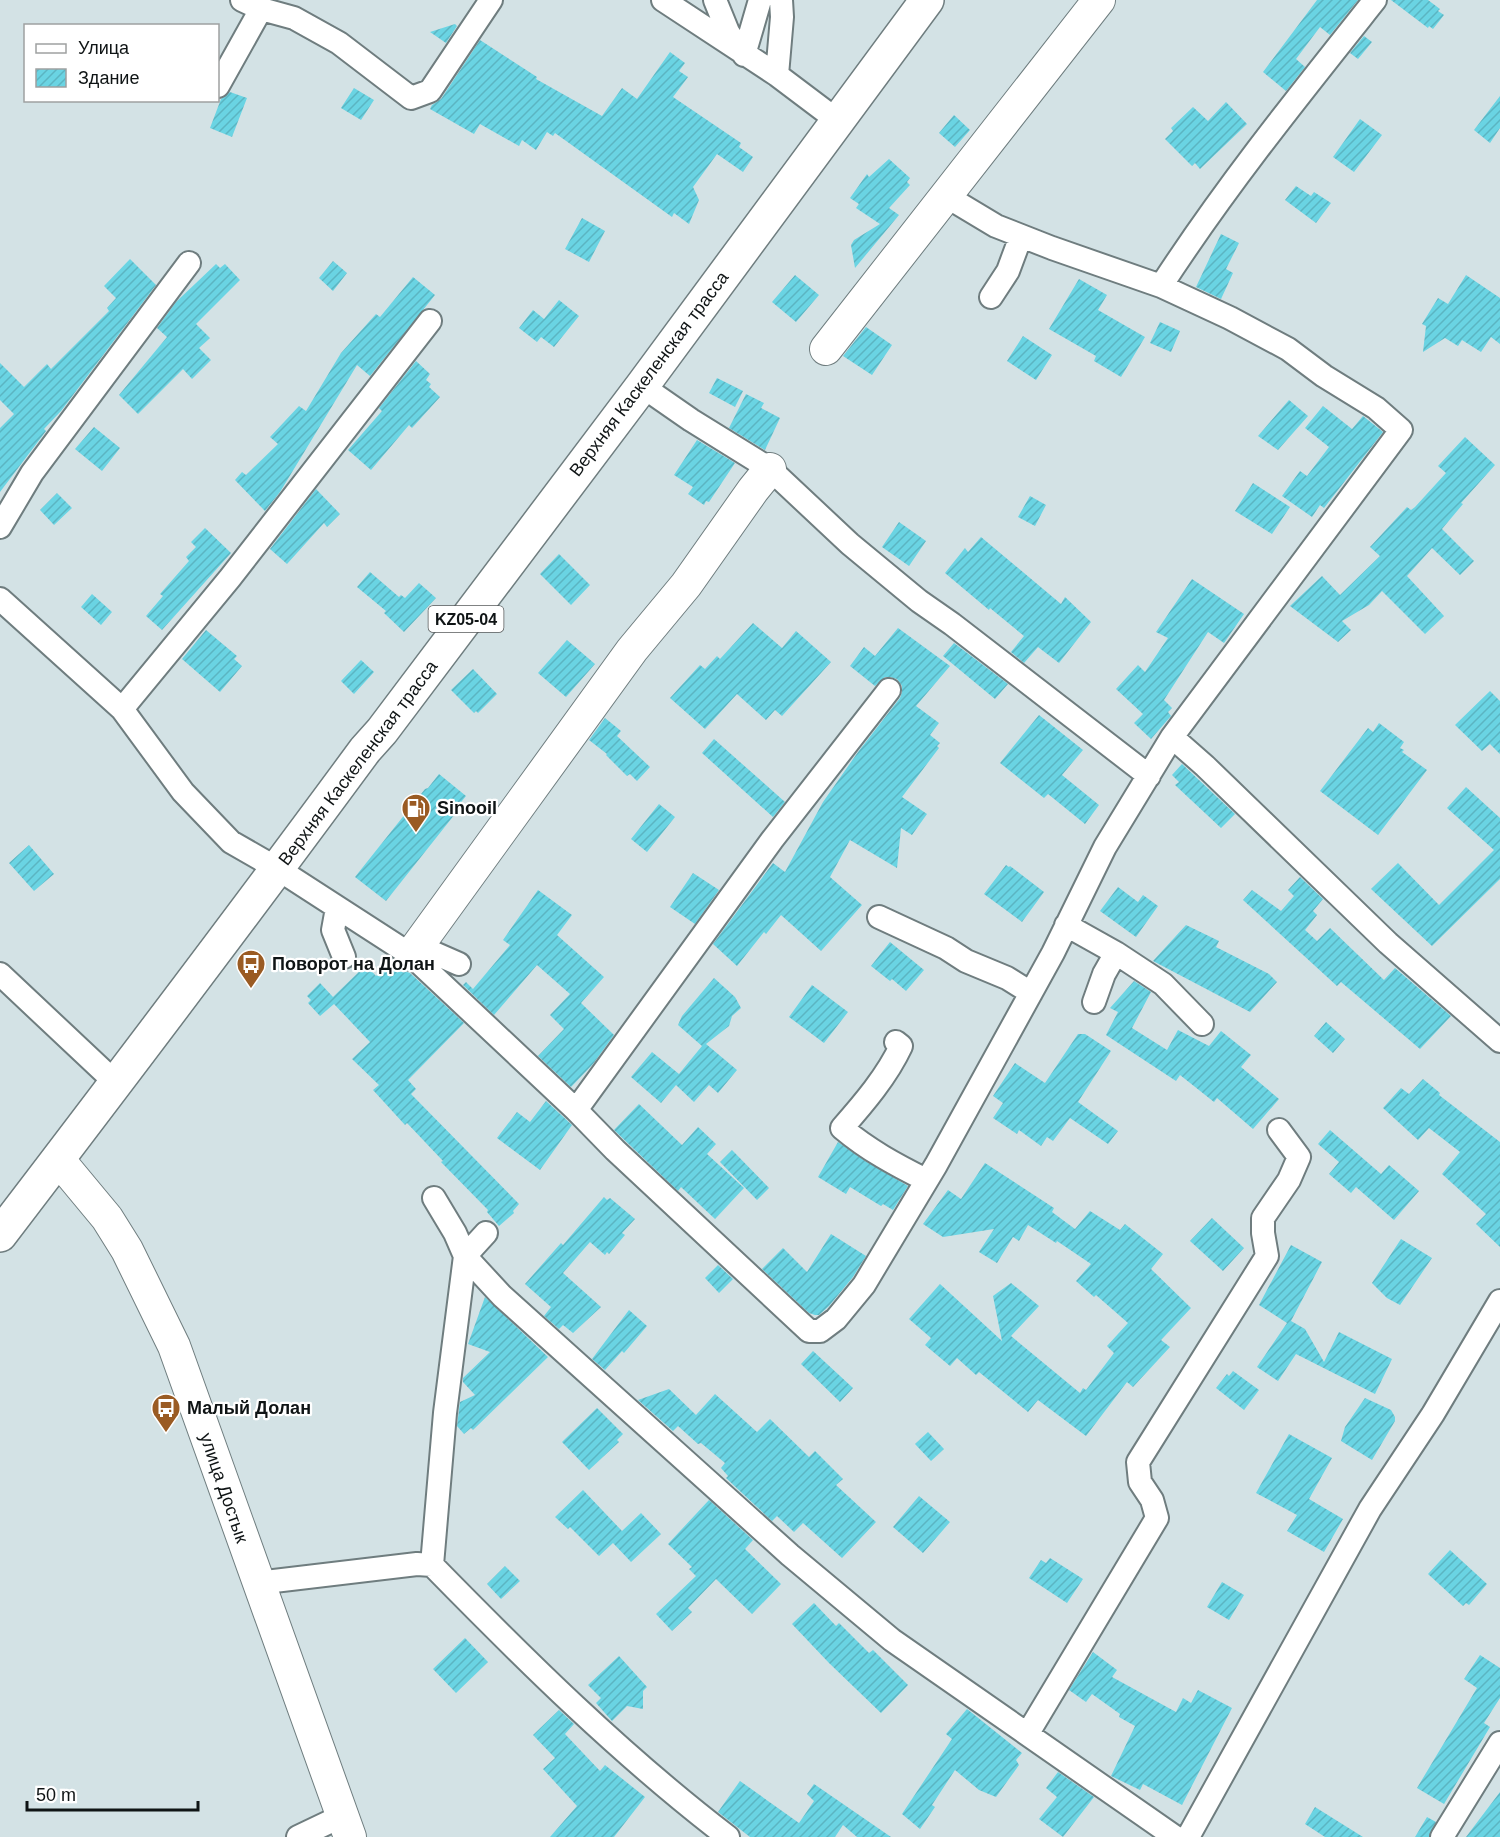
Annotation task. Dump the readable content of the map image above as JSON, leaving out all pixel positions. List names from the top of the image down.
{
  "streets": {
    "main road": ["Верхняя Каскеленская трасса", "KZ05-04"],
    "street": ["улица Достык"]
  },
  "crossings": [
    ["Верхняя Каскеленская трасса", "улица Достык"]
  ],
  "places": {
    "fuel station": ["Sinooil"],
    "bus stop": ["Поворот на Долан", "Малый Долан"]
  },
  "legend": ["Улица", "Здание"],
  "scale_bar": "50 m"
}
